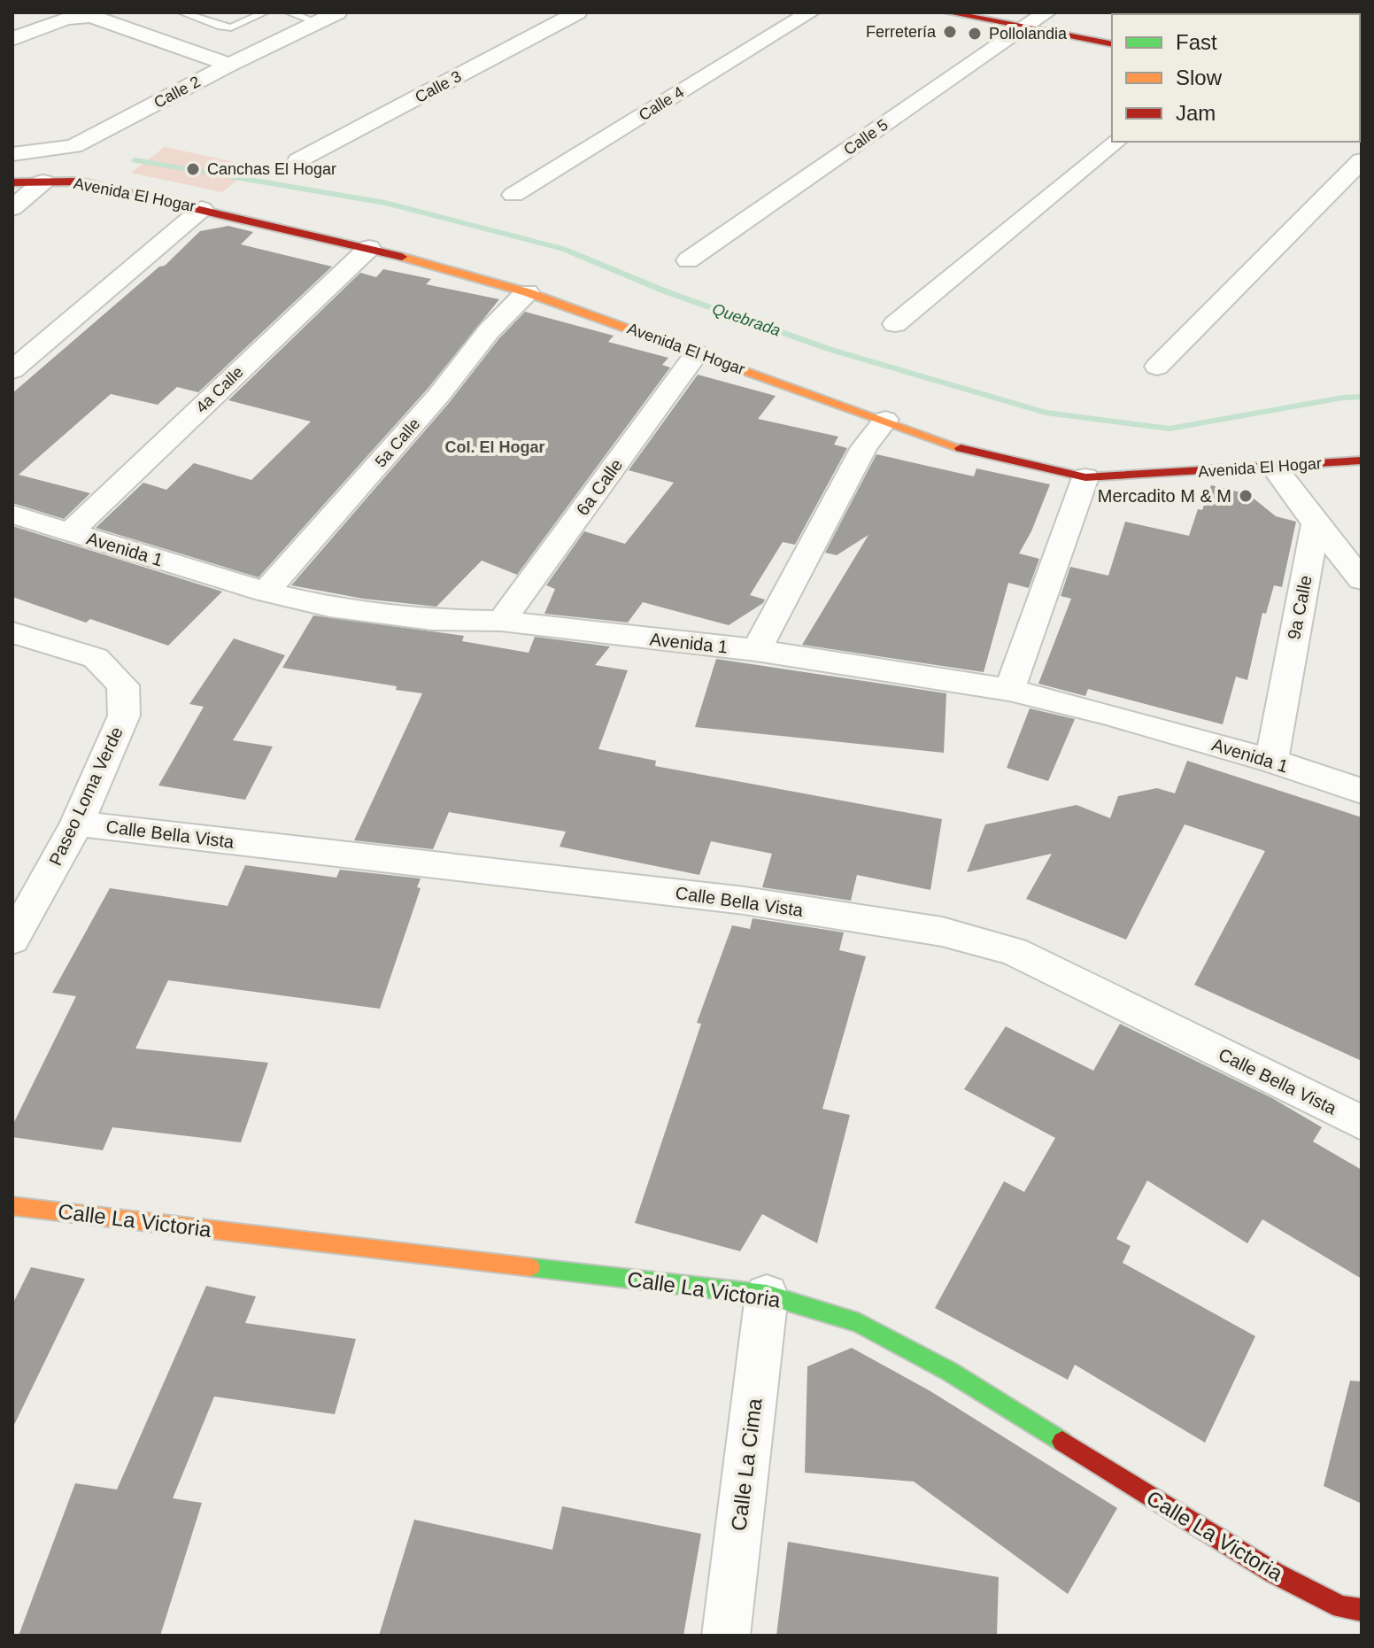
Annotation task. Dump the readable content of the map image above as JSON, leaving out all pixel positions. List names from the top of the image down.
{
  "streets": {
    "street": [
      "Calle 3",
      "Calle 2",
      "Calle 4",
      "Calle 5",
      "Avenida El Hogar",
      "4a Calle",
      "5a Calle",
      "6a Calle",
      "Avenida 1",
      "9a Calle",
      "Paseo Loma Verde",
      "Calle Bella Vista",
      "Calle La Victoria",
      "Calle La Cima"
    ]
  },
  "crossings": [
    ["Avenida El Hogar", "4a Calle"],
    ["Avenida El Hogar", "5a Calle"],
    ["Avenida El Hogar", "6a Calle"],
    ["4a Calle", "Avenida 1"],
    ["5a Calle", "Avenida 1"],
    ["6a Calle", "Avenida 1"],
    ["Avenida 1", "9a Calle"],
    ["Paseo Loma Verde", "Calle Bella Vista"],
    ["Calle La Victoria", "Calle La Cima"]
  ],
  "districts": ["Col. El Hogar"],
  "water": ["Quebrada"],
  "places": [
    "Ferretería",
    "Pollolandia",
    "Canchas El Hogar",
    "Mercadito M & M"
  ],
  "legend": ["Fast", "Slow", "Jam"]
}
